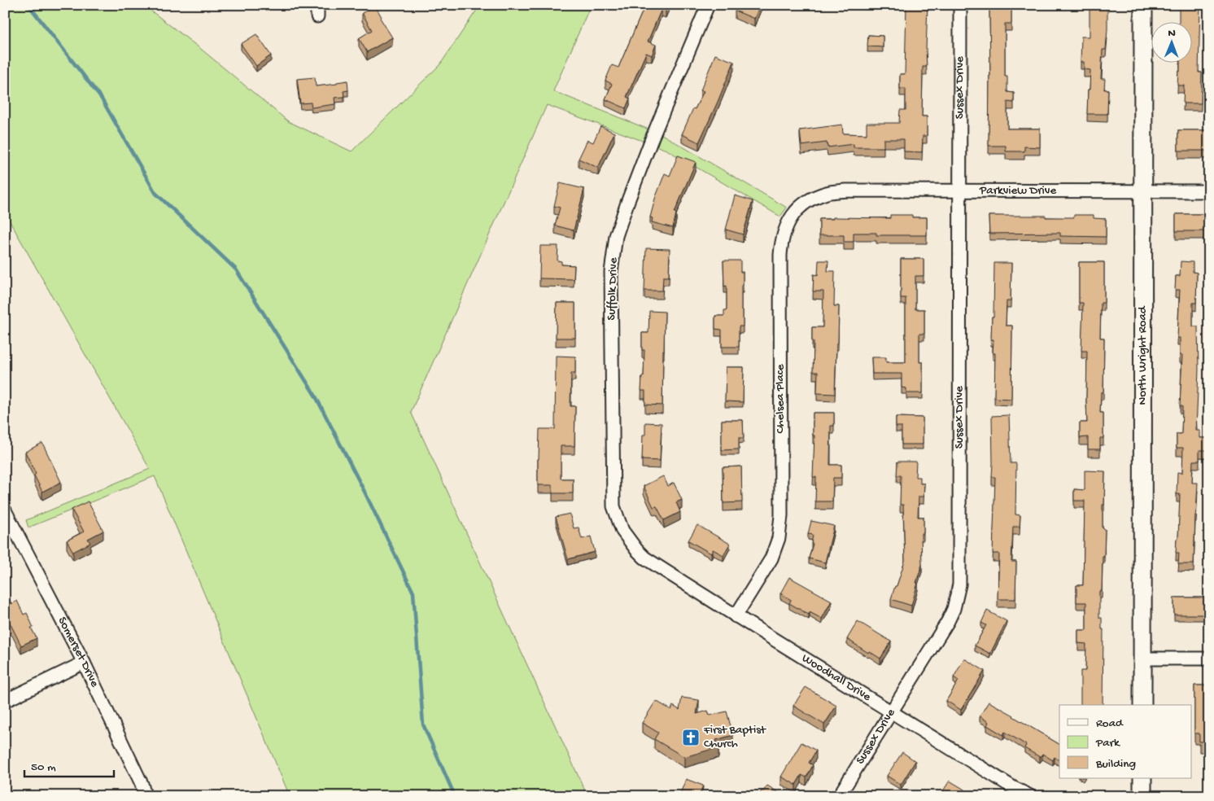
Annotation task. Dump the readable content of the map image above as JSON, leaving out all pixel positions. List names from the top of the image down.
{
  "streets": {
    "main road": ["North Wright Road"],
    "street": [
      "Sussex Drive",
      "Parkview Drive",
      "Suffolk Drive",
      "Chelsea Place",
      "Somerset Drive",
      "Woodhall Drive"
    ]
  },
  "crossings": [
    ["Sussex Drive", "Parkview Drive"],
    ["Sussex Drive", "Woodhall Drive"],
    ["Parkview Drive", "North Wright Road"],
    ["Parkview Drive", "Chelsea Place"],
    ["Suffolk Drive", "Woodhall Drive"],
    ["Chelsea Place", "Woodhall Drive"]
  ],
  "places": {
    "church": ["First Baptist Church"]
  },
  "legend": ["Road", "Park", "Building"],
  "scale_bar": "50 m",
  "north": "top"
}
